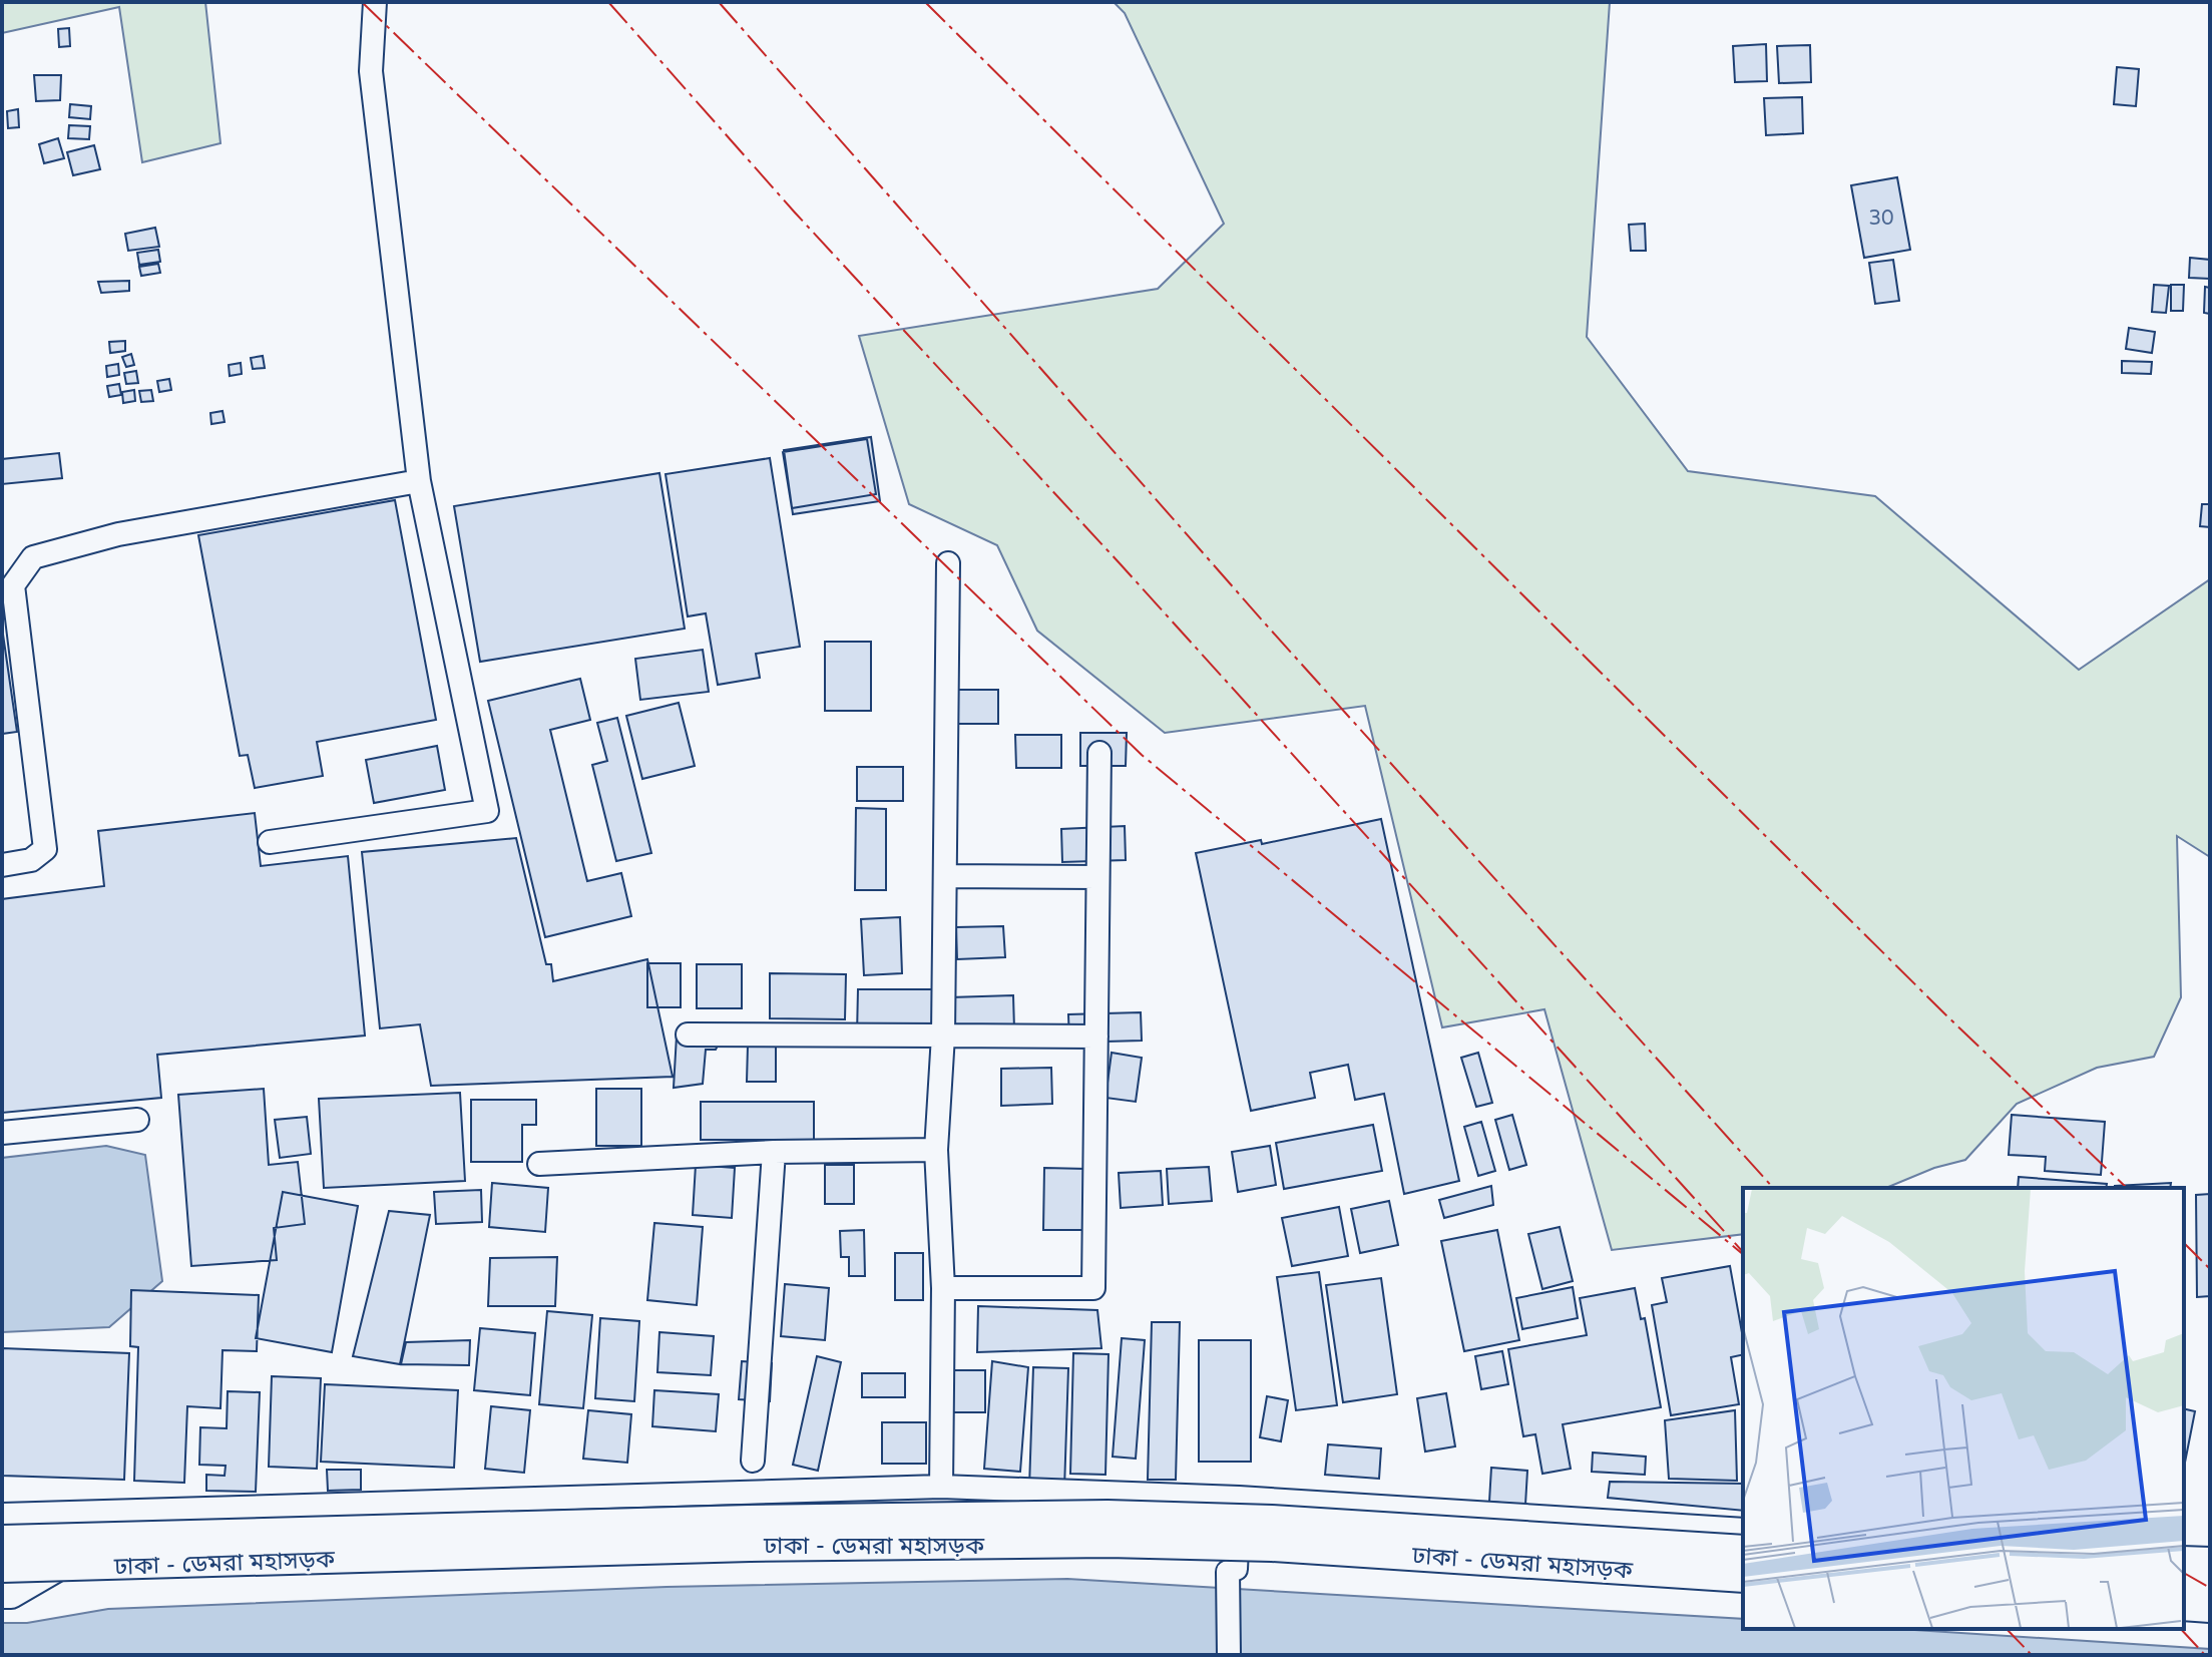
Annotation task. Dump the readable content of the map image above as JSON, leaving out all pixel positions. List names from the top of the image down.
{
  "streets": {
    "main road": ["ঢাকা - ডেমরা মহাসড়ক"]
  },
  "house_numbers": ["30"]
}
